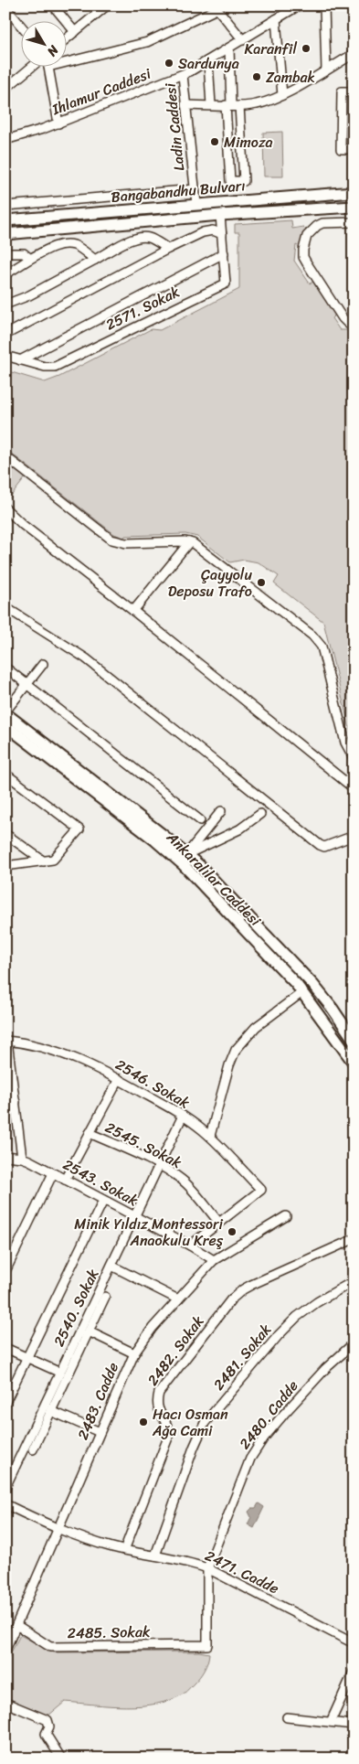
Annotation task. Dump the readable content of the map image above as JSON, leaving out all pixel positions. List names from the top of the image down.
{
  "streets": {
    "main road": ["Bangabandhu Bulvarı", "Ankaralılar Caddesi"],
    "street": [
      "Ihlamur Caddesi",
      "Ladin Caddesi",
      "2571. Sokak",
      "2546. Sokak",
      "2545. Sokak",
      "2543. Sokak",
      "2540. Sokak",
      "2482. Sokak",
      "2481. Sokak",
      "2483. Cadde",
      "2480. Cadde",
      "2471. Cadde",
      "2485. Sokak"
    ]
  },
  "crossings": [
    ["Ihlamur Caddesi", "Ladin Caddesi"],
    ["Ladin Caddesi", "Bangabandhu Bulvarı"],
    ["Bangabandhu Bulvarı", "2571. Sokak"],
    ["2546. Sokak", "2545. Sokak"],
    ["2546. Sokak", "2540. Sokak"],
    ["2545. Sokak", "2540. Sokak"],
    ["2543. Sokak", "2540. Sokak"],
    ["2543. Sokak", "2483. Cadde"],
    ["2482. Sokak", "2471. Cadde"],
    ["2481. Sokak", "2471. Cadde"],
    ["2483. Cadde", "2471. Cadde"],
    ["2483. Cadde", "2485. Sokak"],
    ["2480. Cadde", "2471. Cadde"],
    ["2480. Cadde", "2485. Sokak"],
    ["2471. Cadde", "2485. Sokak"]
  ],
  "places": [
    "Karanfil",
    "Sardunya",
    "Zambak",
    "Mimoza",
    "Çayyolu Deposu Trafo",
    "Minik Yıldız Montessori Anaokulu Kreş",
    "Hacı Osman Ağa Cami"
  ],
  "north": "bottom right"
}
